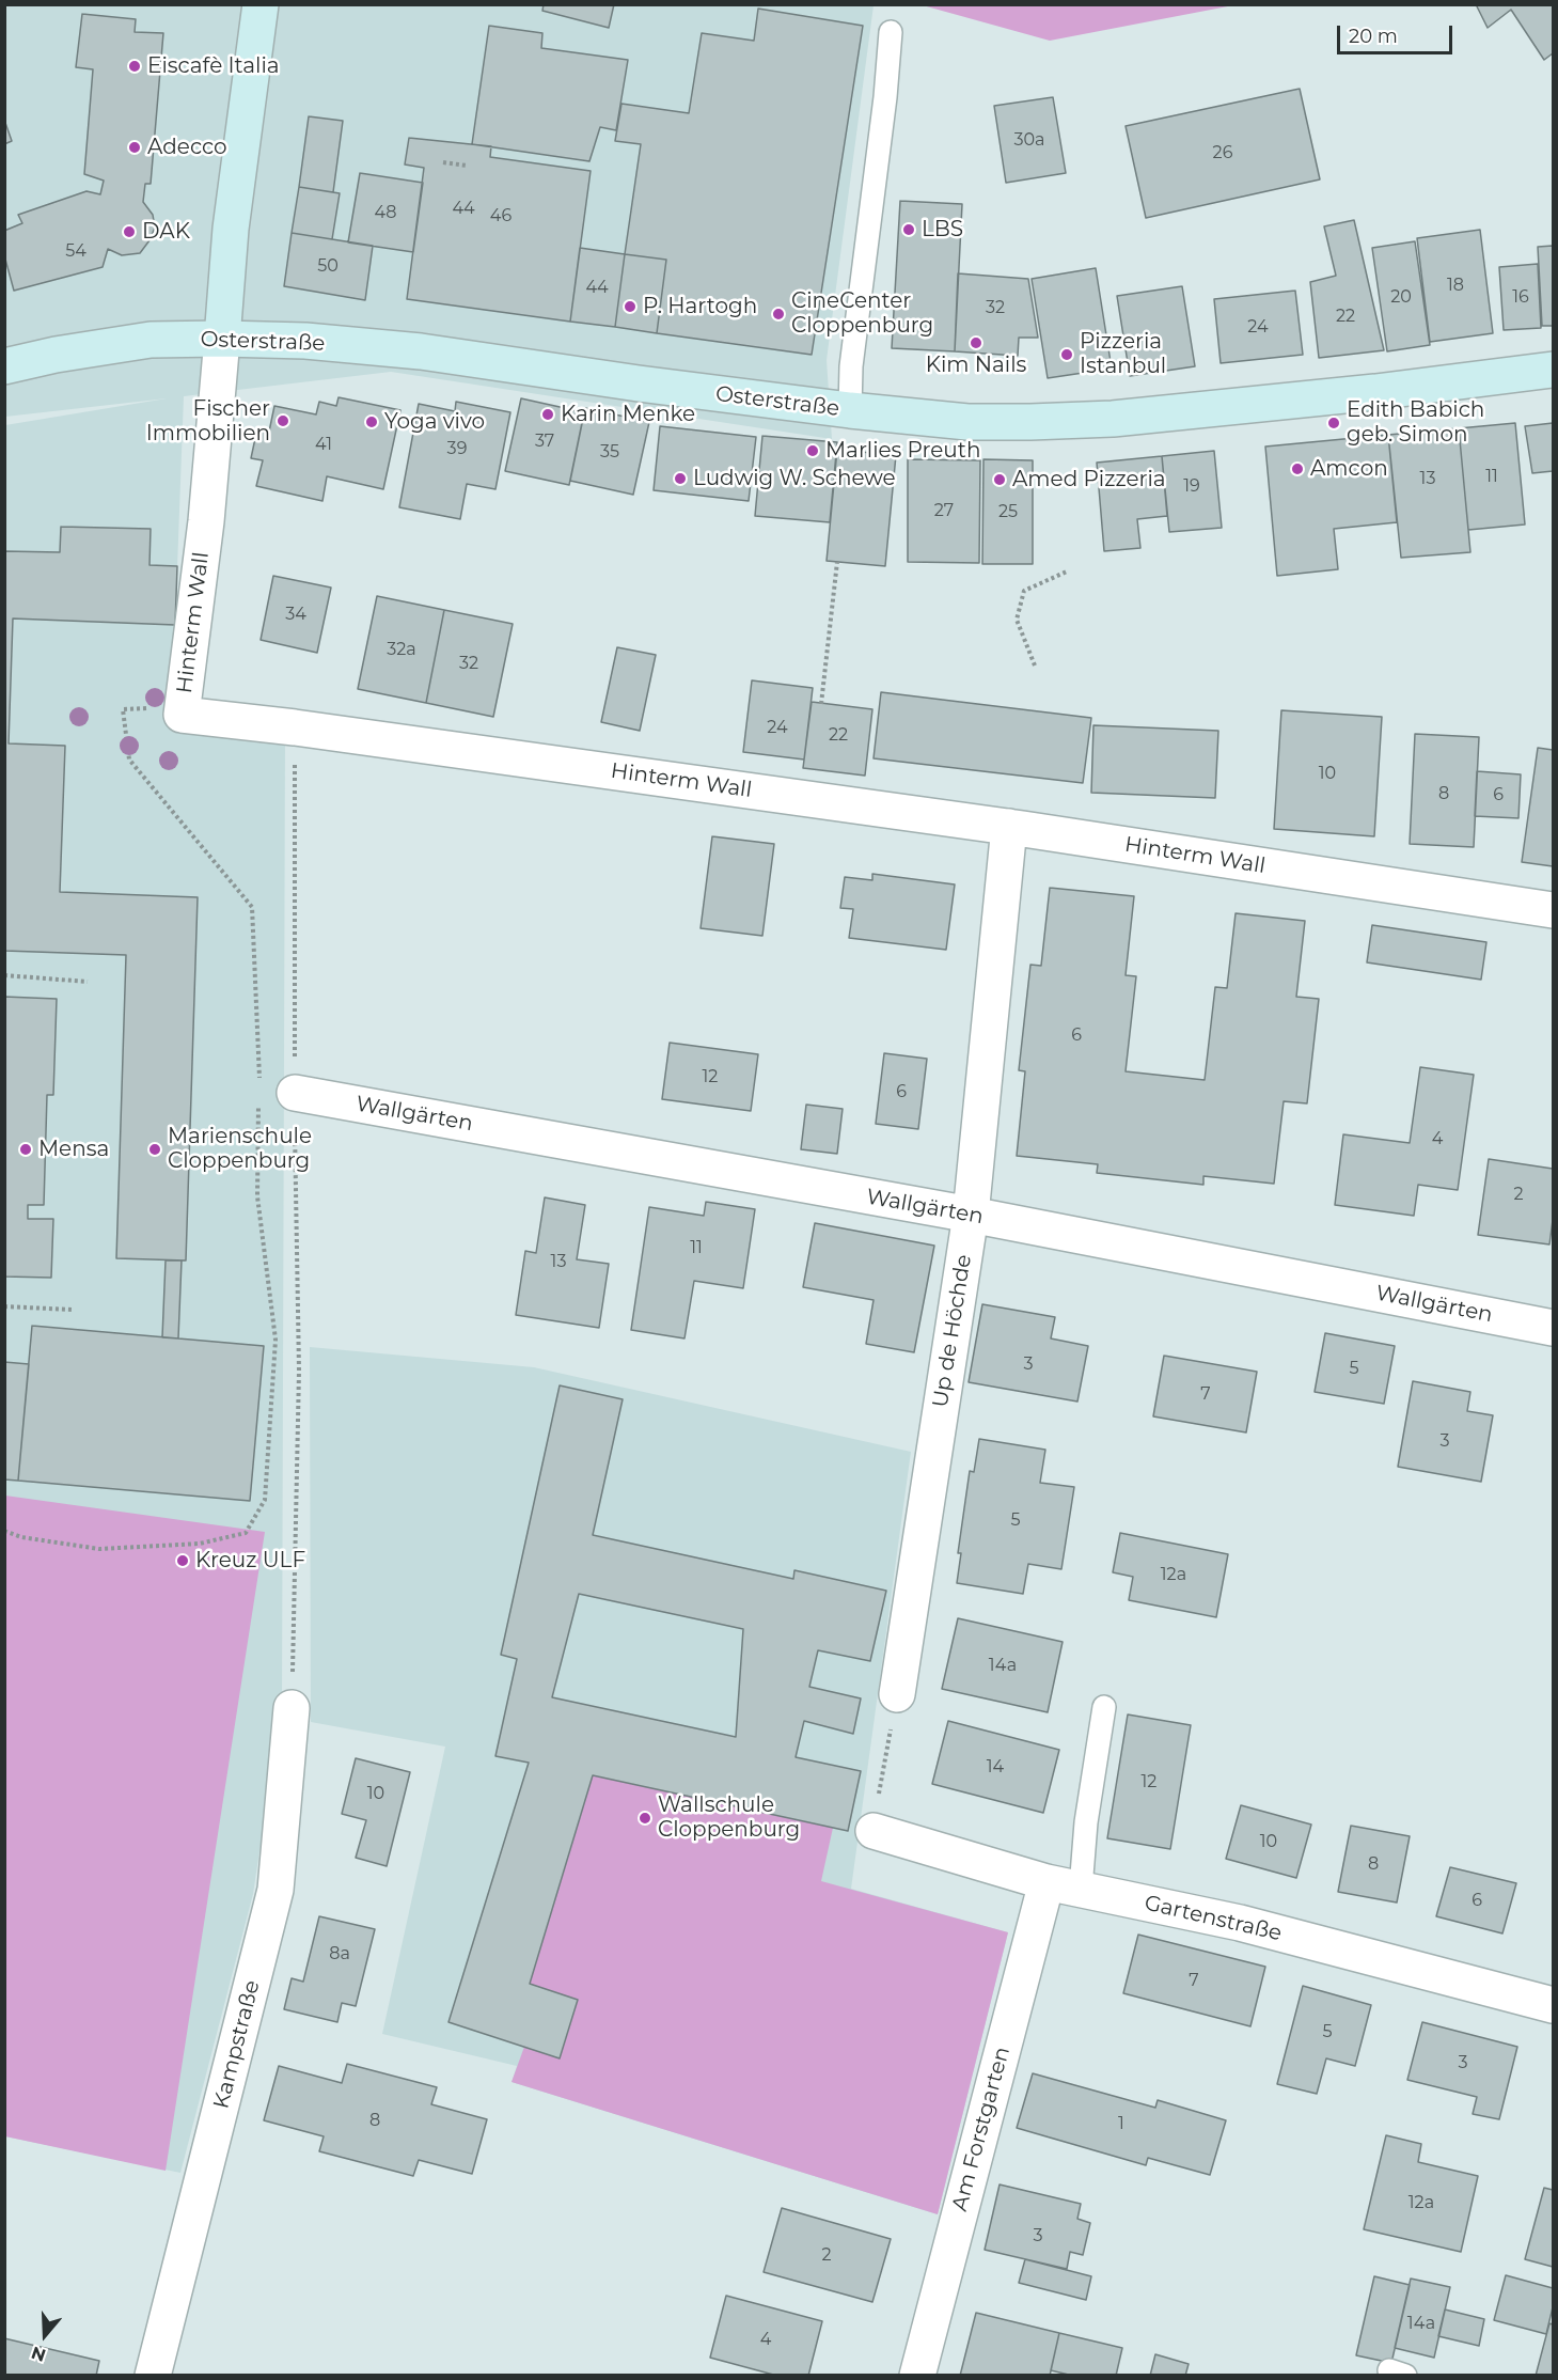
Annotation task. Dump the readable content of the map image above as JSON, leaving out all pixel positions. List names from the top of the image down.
{
  "streets": {
    "street": [
      "Osterstraße",
      "Hinterm Wall",
      "Wallgärten",
      "Up de Höchde",
      "Gartenstraße",
      "Kampstraße",
      "Am Forstgarten"
    ]
  },
  "crossings": [
    ["Osterstraße", "Hinterm Wall"],
    ["Hinterm Wall", "Up de Höchde"],
    ["Wallgärten", "Up de Höchde"],
    ["Gartenstraße", "Am Forstgarten"]
  ],
  "places": [
    "Eiscafè Italia",
    "Adecco",
    "LBS",
    "DAK",
    "P. Hartogh",
    "CineCenter Cloppenburg",
    "Kim Nails",
    "Pizzeria Istanbul",
    "Karin Menke",
    "Fischer Immobilien",
    "Yoga vivo",
    "Edith Babich geb. Simon",
    "Marlies Preuth",
    "Amcon",
    "Ludwig W. Schewe",
    "Amed Pizzeria",
    "Mensa",
    "Marienschule Cloppenburg",
    "Kreuz ULF",
    "Wallschule Cloppenburg"
  ],
  "house_numbers": [
    "30a",
    "26",
    "44",
    "48",
    "46",
    "54",
    "50",
    "18",
    "44",
    "20",
    "16",
    "32",
    "22",
    "24",
    "37",
    "41",
    "39",
    "35",
    "11",
    "13",
    "19",
    "27",
    "25",
    "34",
    "32a",
    "32",
    "24",
    "22",
    "10",
    "8",
    "6",
    "6",
    "12",
    "6",
    "4",
    "2",
    "11",
    "13",
    "3",
    "5",
    "7",
    "3",
    "5",
    "12a",
    "14a",
    "14",
    "12",
    "10",
    "10",
    "8",
    "6",
    "8a",
    "7",
    "5",
    "3",
    "8",
    "1",
    "12a",
    "3",
    "2",
    "14a",
    "4"
  ],
  "scale_bar": "20 m",
  "north": "bottom"
}
